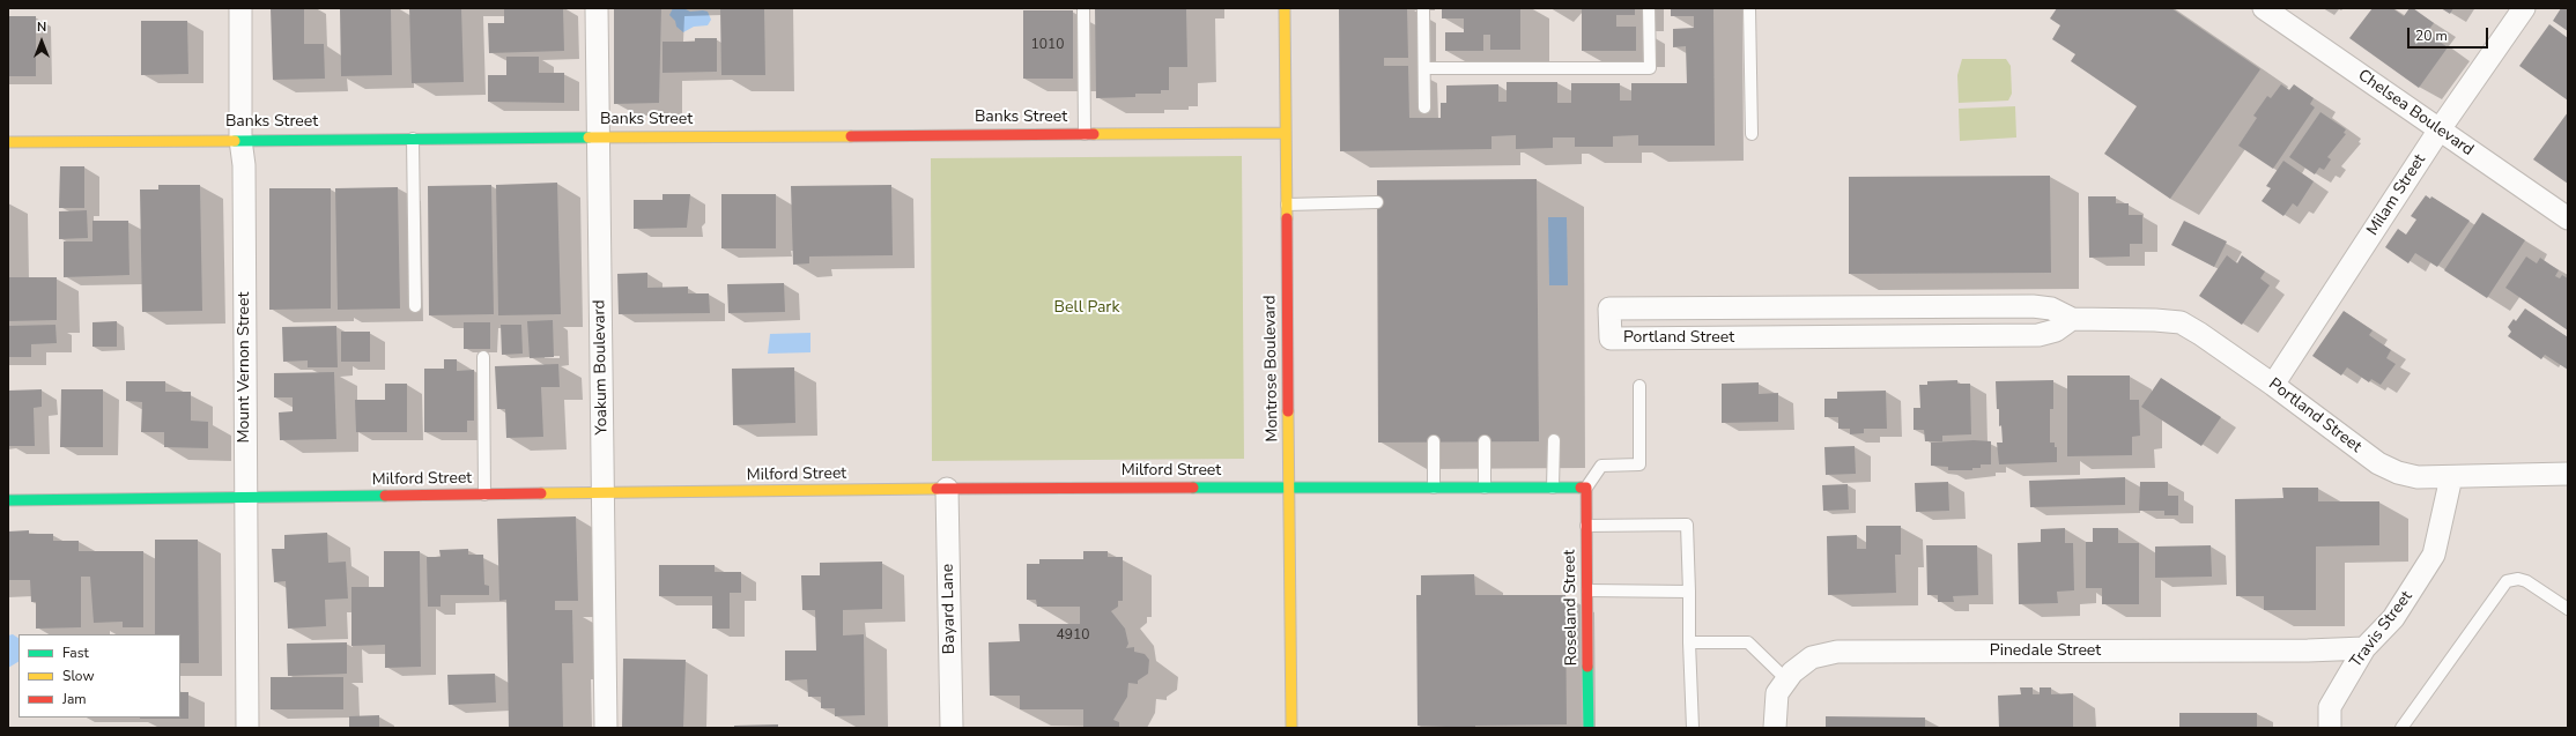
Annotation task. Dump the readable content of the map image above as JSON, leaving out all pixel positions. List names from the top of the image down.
{
  "streets": {
    "street": [
      "Chelsea Boulevard",
      "Banks Street",
      "Milam Street",
      "Portland Street",
      "Mount Vernon Street",
      "Yoakum Boulevard",
      "Montrose Boulevard",
      "Milford Street",
      "Roseland Street",
      "Bayard Lane",
      "Travis Street",
      "Pinedale Street"
    ]
  },
  "crossings": [
    ["Chelsea Boulevard", "Milam Street"],
    ["Banks Street", "Mount Vernon Street"],
    ["Banks Street", "Yoakum Boulevard"],
    ["Banks Street", "Montrose Boulevard"],
    ["Milam Street", "Portland Street"],
    ["Portland Street", "Travis Street"],
    ["Mount Vernon Street", "Milford Street"],
    ["Yoakum Boulevard", "Milford Street"],
    ["Montrose Boulevard", "Milford Street"],
    ["Milford Street", "Roseland Street"],
    ["Milford Street", "Bayard Lane"],
    ["Travis Street", "Pinedale Street"]
  ],
  "parks": ["Bell Park"],
  "house_numbers": ["1010", "4910"],
  "legend": ["Fast", "Slow", "Jam"],
  "scale_bar": "20 m",
  "north": "top"
}
